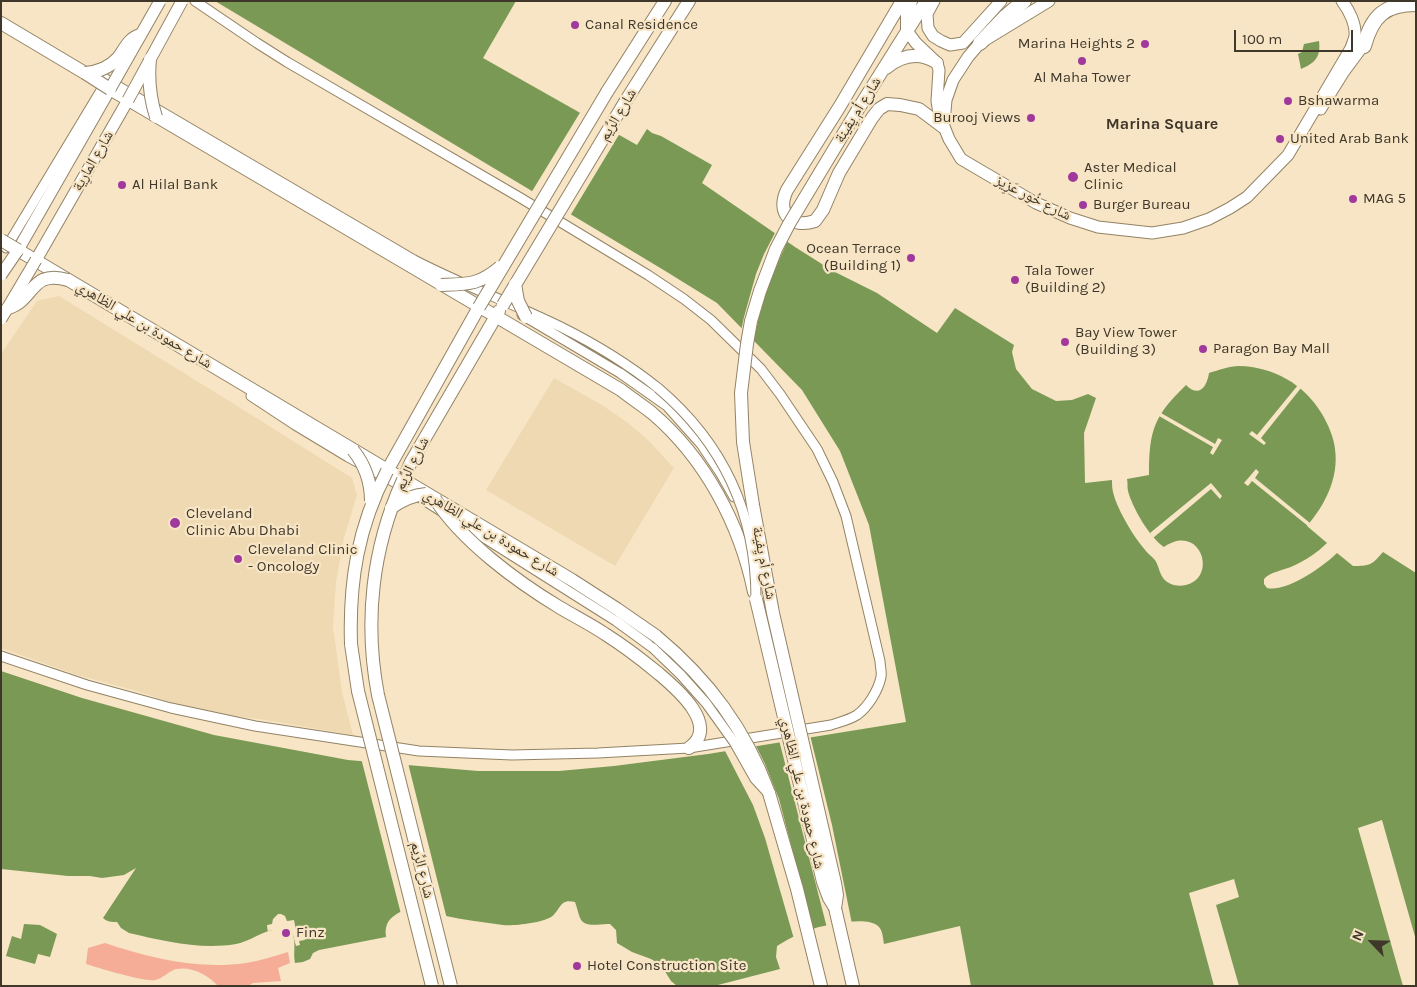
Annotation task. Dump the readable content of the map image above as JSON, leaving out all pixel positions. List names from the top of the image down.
{
  "streets": {
    "main road": ["شارع أم يِفينة", "شارع الرِّيم", "شارع حمودة بن علي الظاهري"],
    "street": ["شارع المارِية", "شارع خُور عَزِيز"]
  },
  "crossings": [
    ["شارع أم يِفينة", "شارع خُور عَزِيز"],
    ["شارع أم يِفينة", "شارع حمودة بن علي الظاهري"],
    ["شارع الرِّيم", "شارع حمودة بن علي الظاهري"],
    ["شارع المارِية", "شارع حمودة بن علي الظاهري"]
  ],
  "districts": ["Marina Square"],
  "places": [
    "Canal Residence",
    "Marina Heights 2",
    "Al Maha Tower",
    "Bshawarma",
    "Burooj Views",
    "United Arab Bank",
    "Aster Medical Clinic",
    "Al Hilal Bank",
    "MAG 5",
    "Burger Bureau",
    "Ocean Terrace (Building 1)",
    "Tala Tower (Building 2)",
    "Bay View Tower (Building 3)",
    "Paragon Bay Mall",
    "Cleveland Clinic Abu Dhabi",
    "Cleveland Clinic - Oncology",
    "Finz",
    "Hotel Construction Site"
  ],
  "scale_bar": "100 m",
  "north": "top left"
}
